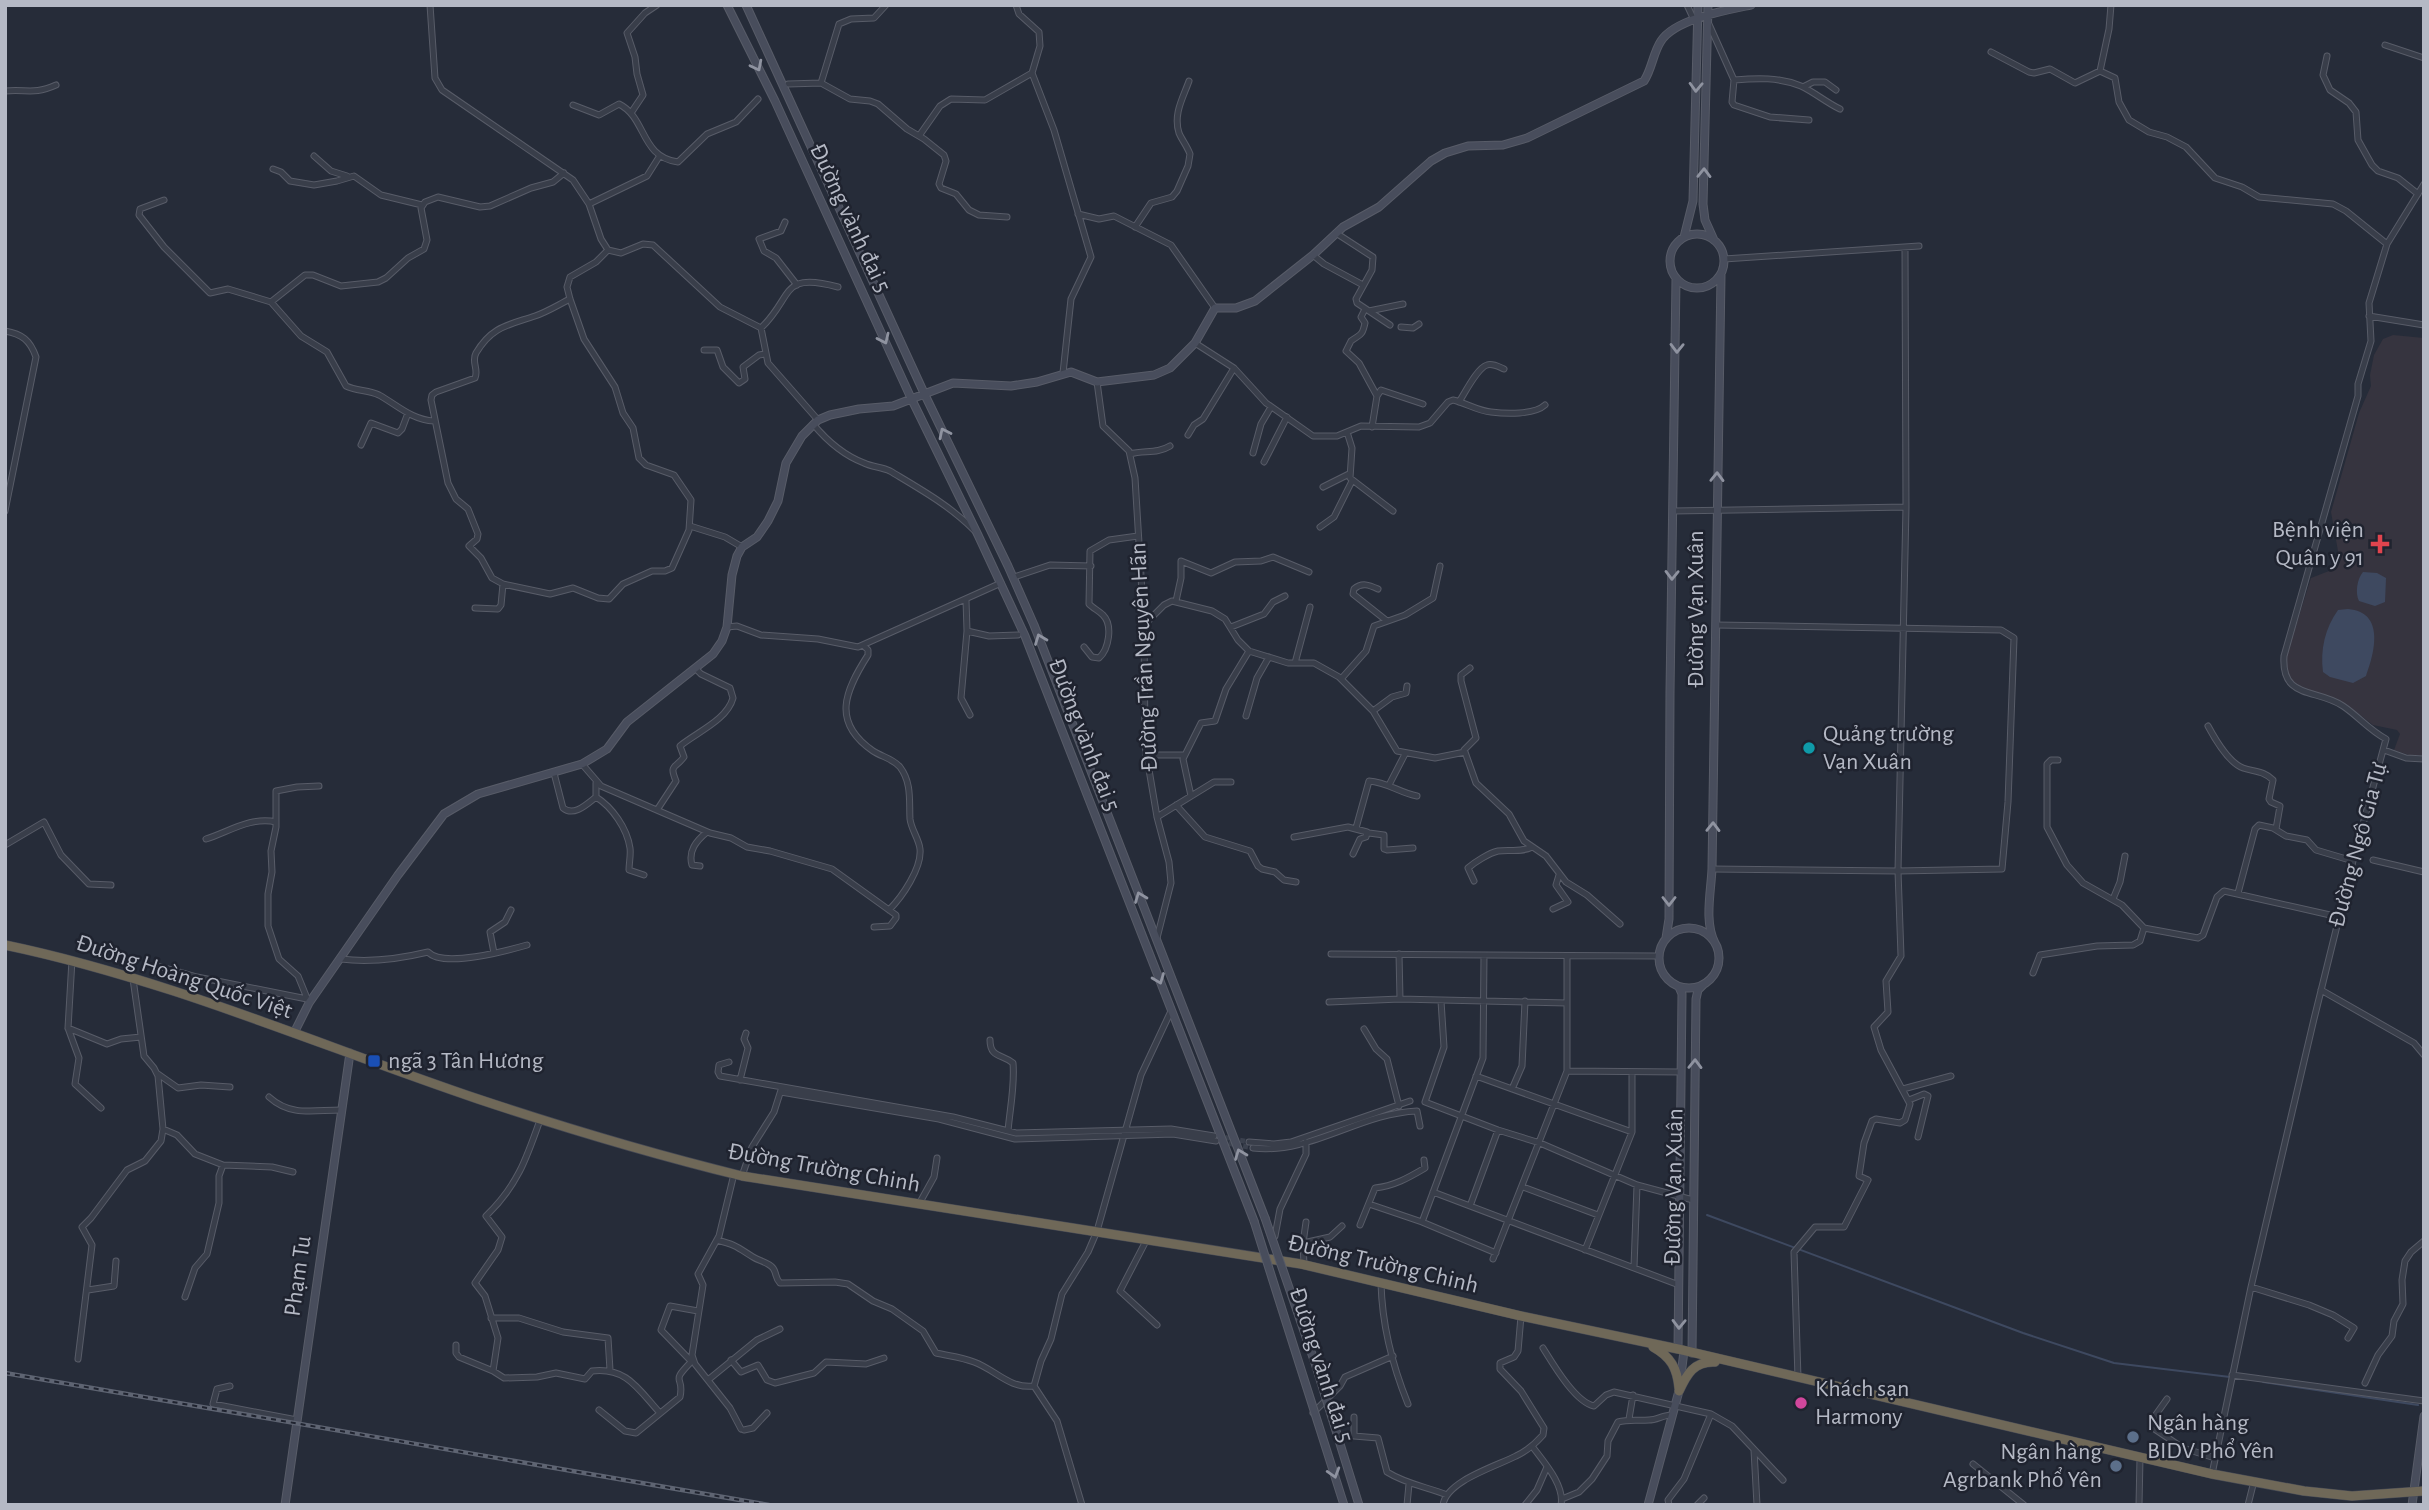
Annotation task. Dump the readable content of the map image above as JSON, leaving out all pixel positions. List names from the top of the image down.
{
  "streets": {
    "highway": ["Đường Hoàng Quốc Việt", "Đường Trường Chinh"],
    "street": [
      "Đường vành đai 5",
      "Đường Vạn Xuân",
      "Đường Trần Nguyên Hãn",
      "Đường Ngô Gia Tự",
      "Phạm Tu"
    ]
  },
  "crossings": [
    ["Đường vành đai 5", "Đường Trần Nguyên Hãn"],
    ["Đường Vạn Xuân", "Đường Trường Chinh"],
    ["Đường Ngô Gia Tự", "Đường Trường Chinh"],
    ["Đường Hoàng Quốc Việt", "Đường Trường Chinh"],
    ["Đường Hoàng Quốc Việt", "Phạm Tu"],
    ["Đường Trường Chinh", "Phạm Tu"]
  ],
  "places": {
    "health": ["Bệnh viện Quân y 91"],
    "other": [
      "Quảng trường Vạn Xuân",
      "Khách sạn Harmony",
      "Ngân hàng BIDV Phổ Yên",
      "Ngân hàng Agrbank Phổ Yên"
    ],
    "transit": ["ngã 3 Tân Hương"]
  }
}
